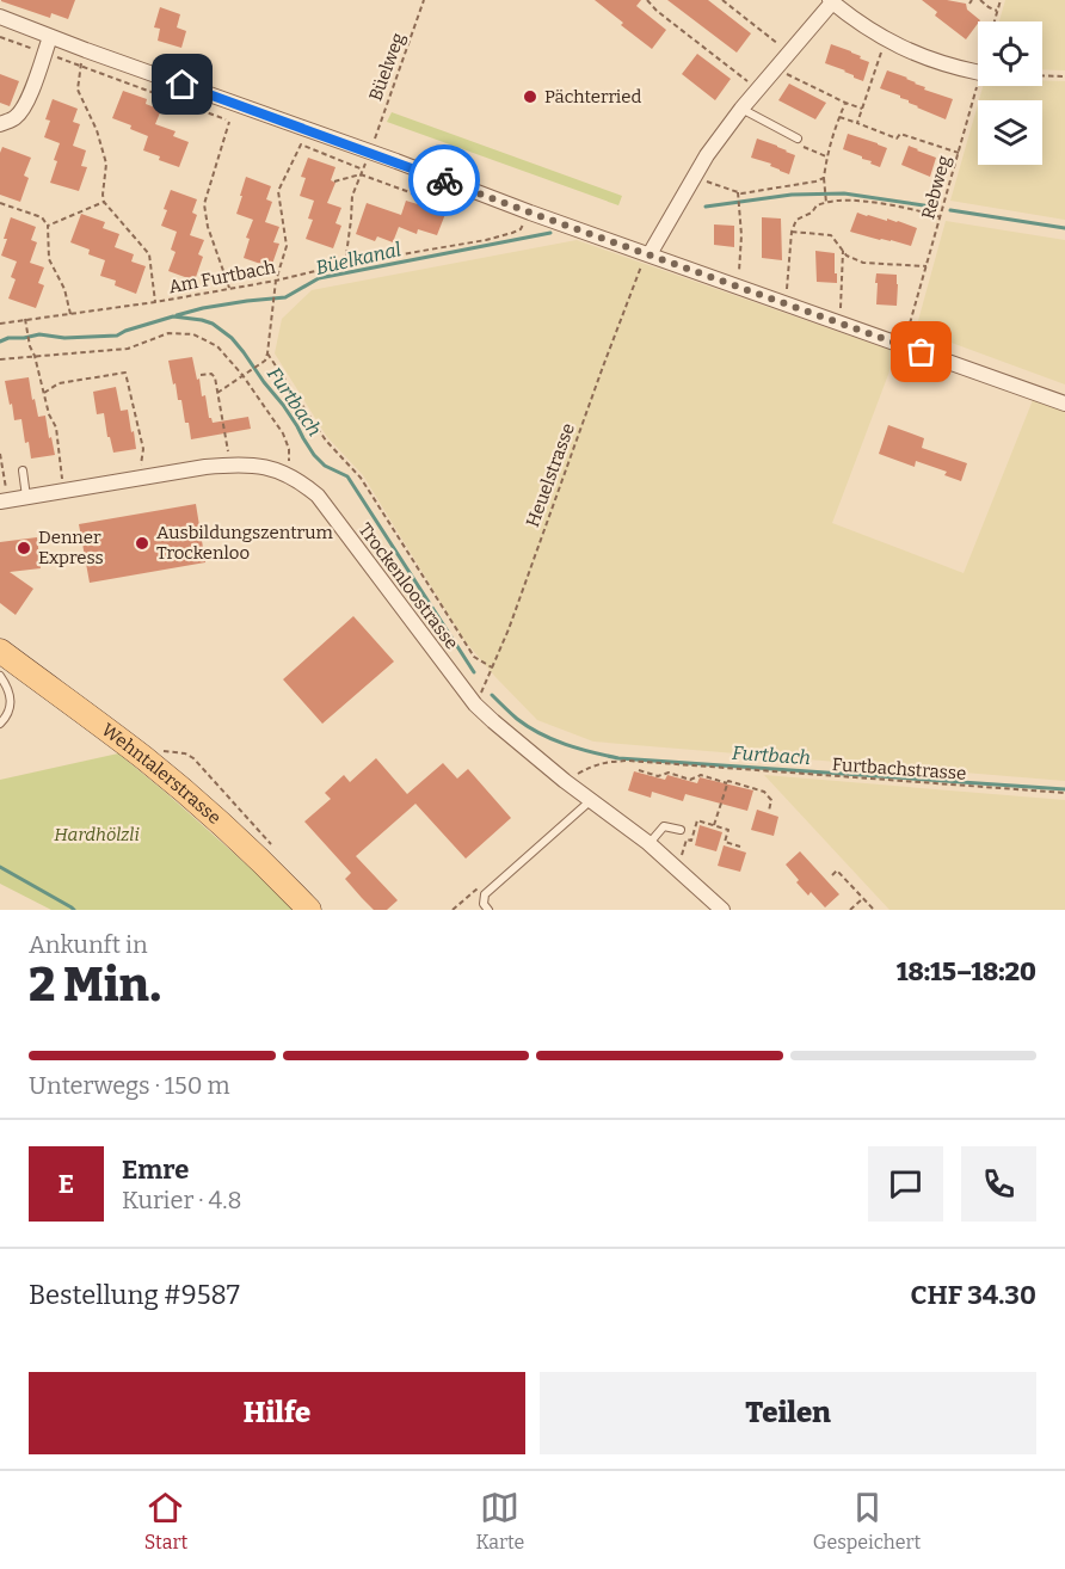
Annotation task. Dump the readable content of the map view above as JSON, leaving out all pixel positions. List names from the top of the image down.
{
  "streets": {
    "main road": ["Wehntalerstrasse"],
    "street": ["Trockenloostrasse"],
    "path": [
      "Büelweg",
      "Rebweg",
      "Am Furtbach",
      "Heuelstrasse",
      "Furtbachstrasse"
    ]
  },
  "crossings": [
    ["Heuelstrasse", "Trockenloostrasse"],
    ["Trockenloostrasse", "Furtbachstrasse"]
  ],
  "water": ["Büelkanal", "Furtbach"],
  "parks": ["Hardhölzli"],
  "places": ["Pächterried", "Ausbildungszentrum Trockenloo", "Denner Express"],
  "page": {
    "heading": ["2 Min.", "Ankunft in", "18:15–18:20"],
    "panel": [
      "Emre",
      "Kurier · 4.8",
      "Bestellung #9587",
      "CHF 34.30"
    ],
    "bar": "Unterwegs · 150 m",
    "round": "E",
    "buttons": ["Hilfe", "Teilen"],
    "tabs": ["Start", "Karte", "Gespeichert"]
  }
}
